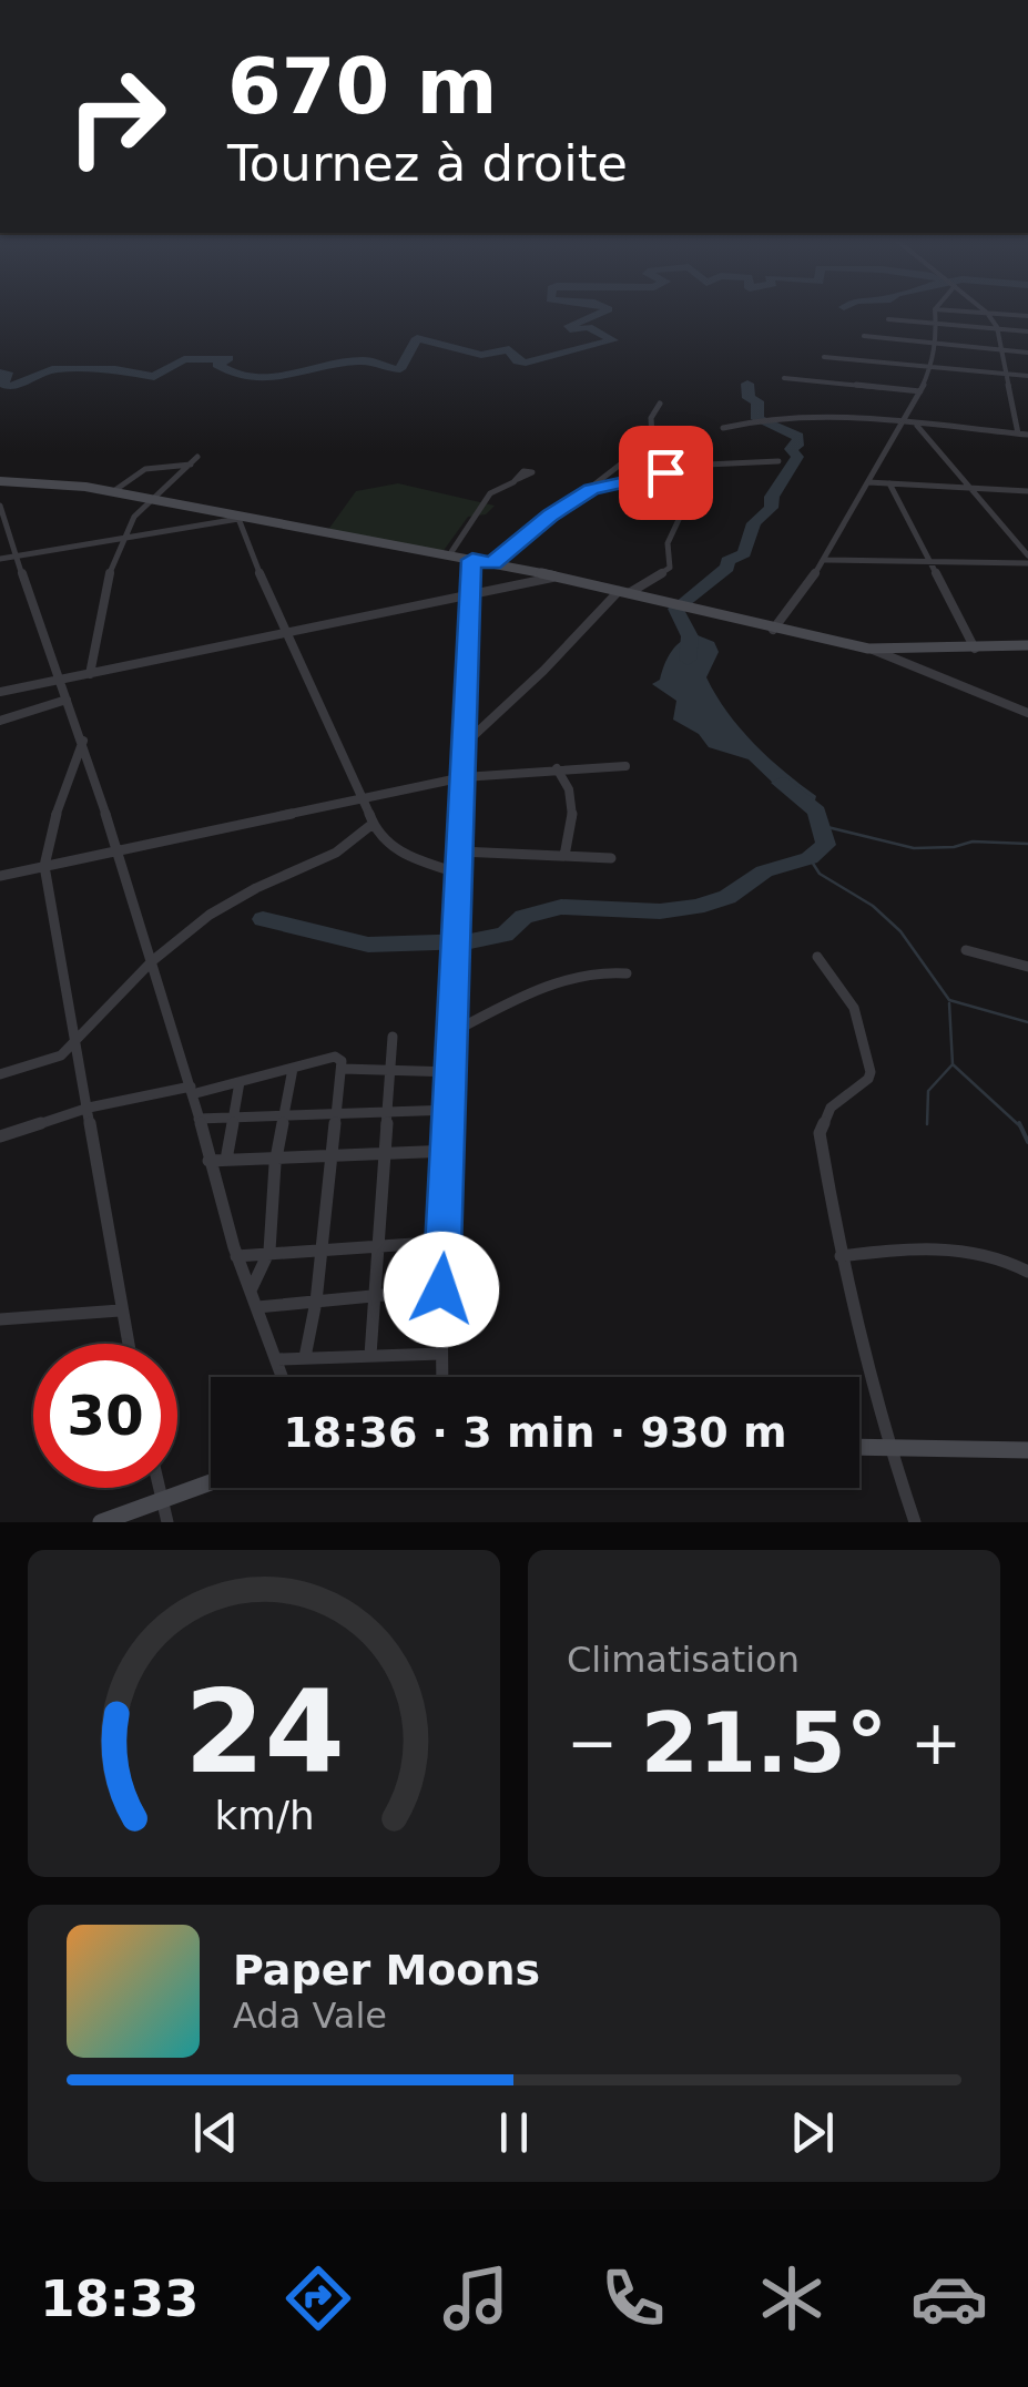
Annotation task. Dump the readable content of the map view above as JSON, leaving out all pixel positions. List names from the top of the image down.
{
  "page": {
    "turn": ["670 m", "Tournez à droite"],
    "limit": "30",
    "trip": "18:36 · 3 min · 930 m",
    "tile": "Climatisation",
    "heat": ["−", "21.5°", "+"],
    "song": ["Paper Moons", "Ada Vale"],
    "tabs": "18:33",
    "gauge": ["24", "km/h"]
  }
}
